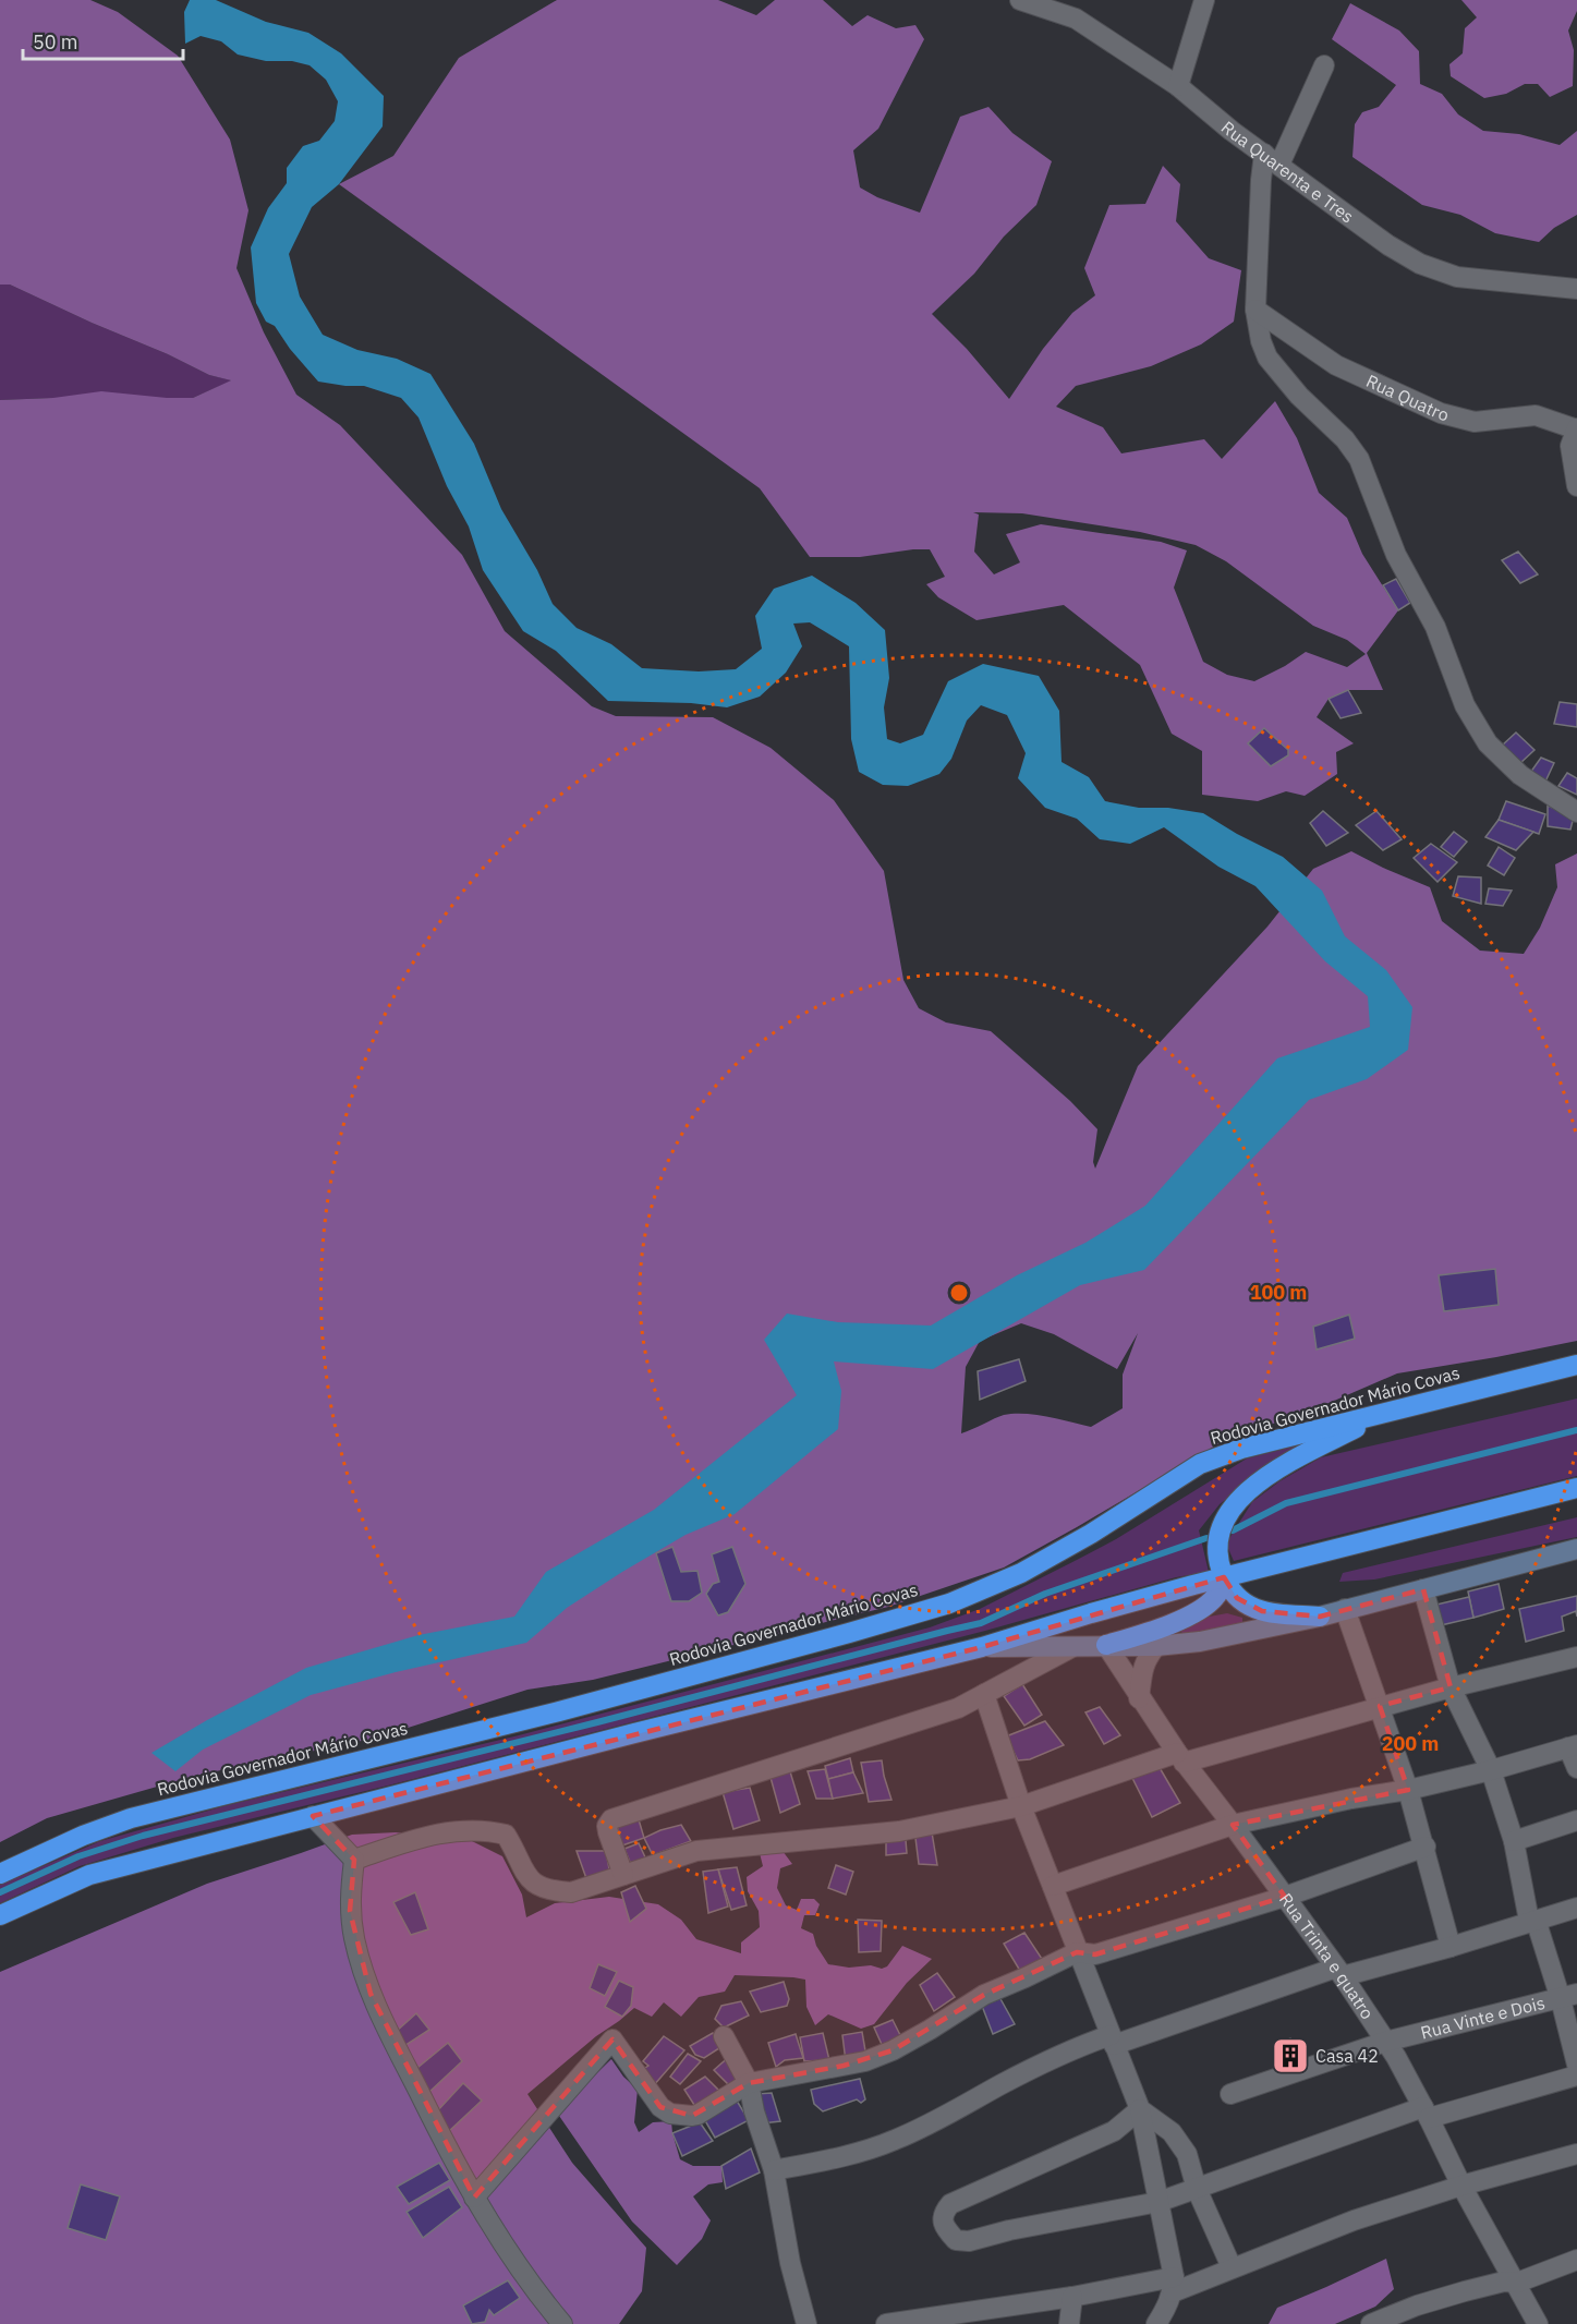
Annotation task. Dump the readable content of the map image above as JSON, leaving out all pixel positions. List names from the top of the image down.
{
  "streets": {
    "highway": ["Rodovia Governador Mário Covas"],
    "street": [
      "Rua Quarenta e Tres",
      "Rua Quatro",
      "Rua Trinta e quatro",
      "Rua Vinte e Dois"
    ]
  },
  "crossings": [
    ["Rua Trinta e quatro", "Rua Vinte e Dois"]
  ],
  "places": {
    "building": ["Casa 42"]
  },
  "scale_bar": "50 m",
  "rings": ["100 m", "200 m"]
}
